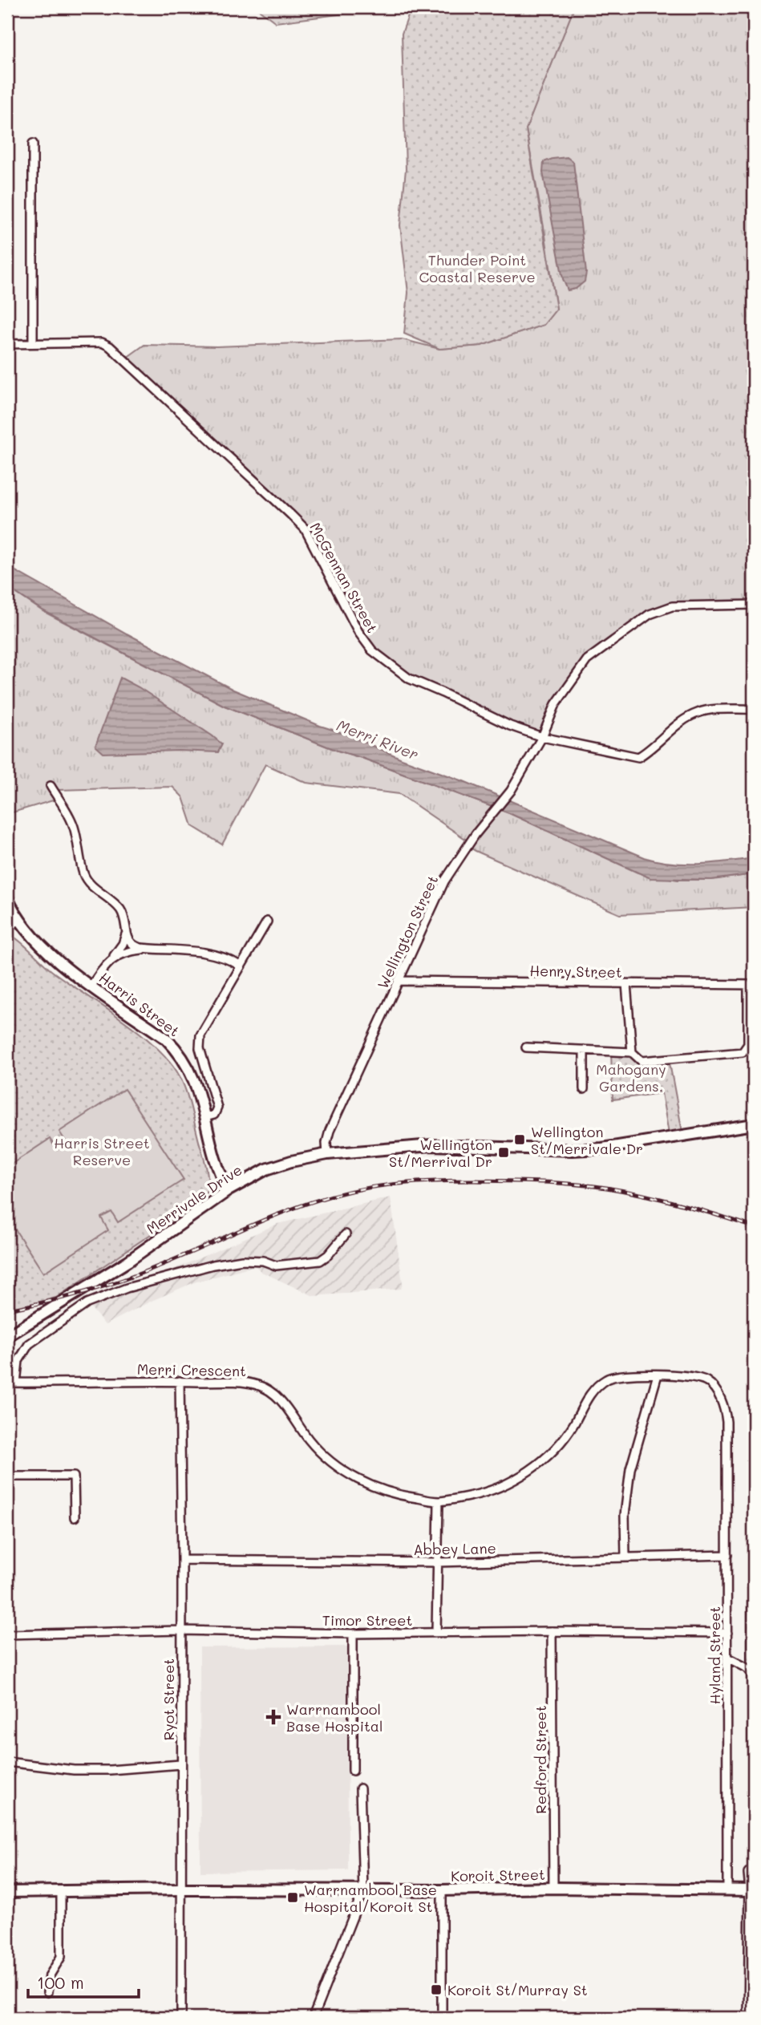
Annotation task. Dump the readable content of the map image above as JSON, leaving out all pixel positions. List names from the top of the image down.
{
  "streets": {
    "street": [
      "McGennan Street",
      "Wellington Street",
      "Henry Street",
      "Harris Street",
      "Merrivale Drive",
      "Merri Crescent",
      "Abbey Lane",
      "Timor Street",
      "Hyland Street",
      "Ryot Street",
      "Redford Street",
      "Koroit Street"
    ]
  },
  "crossings": [
    ["McGennan Street", "Wellington Street"],
    ["Wellington Street", "Henry Street"],
    ["Wellington Street", "Merrivale Drive"],
    ["Harris Street", "Merrivale Drive"],
    ["Merri Crescent", "Hyland Street"],
    ["Merri Crescent", "Ryot Street"],
    ["Abbey Lane", "Hyland Street"],
    ["Abbey Lane", "Ryot Street"],
    ["Timor Street", "Hyland Street"],
    ["Timor Street", "Ryot Street"],
    ["Timor Street", "Redford Street"],
    ["Hyland Street", "Koroit Street"],
    ["Ryot Street", "Koroit Street"],
    ["Redford Street", "Koroit Street"]
  ],
  "water": ["Merri River"],
  "parks": ["Thunder Point Coastal Reserve", "Mahogany Gardens.", "Harris Street Reserve"],
  "places": {
    "transit": [
      "Wellington St/Merrivale Dr",
      "Wellington St/Merrival Dr",
      "Warrnambool Base Hospital/Koroit St",
      "Koroit St/Murray St"
    ],
    "health": ["Warrnambool Base Hospital"]
  },
  "scale_bar": "100 m"
}
